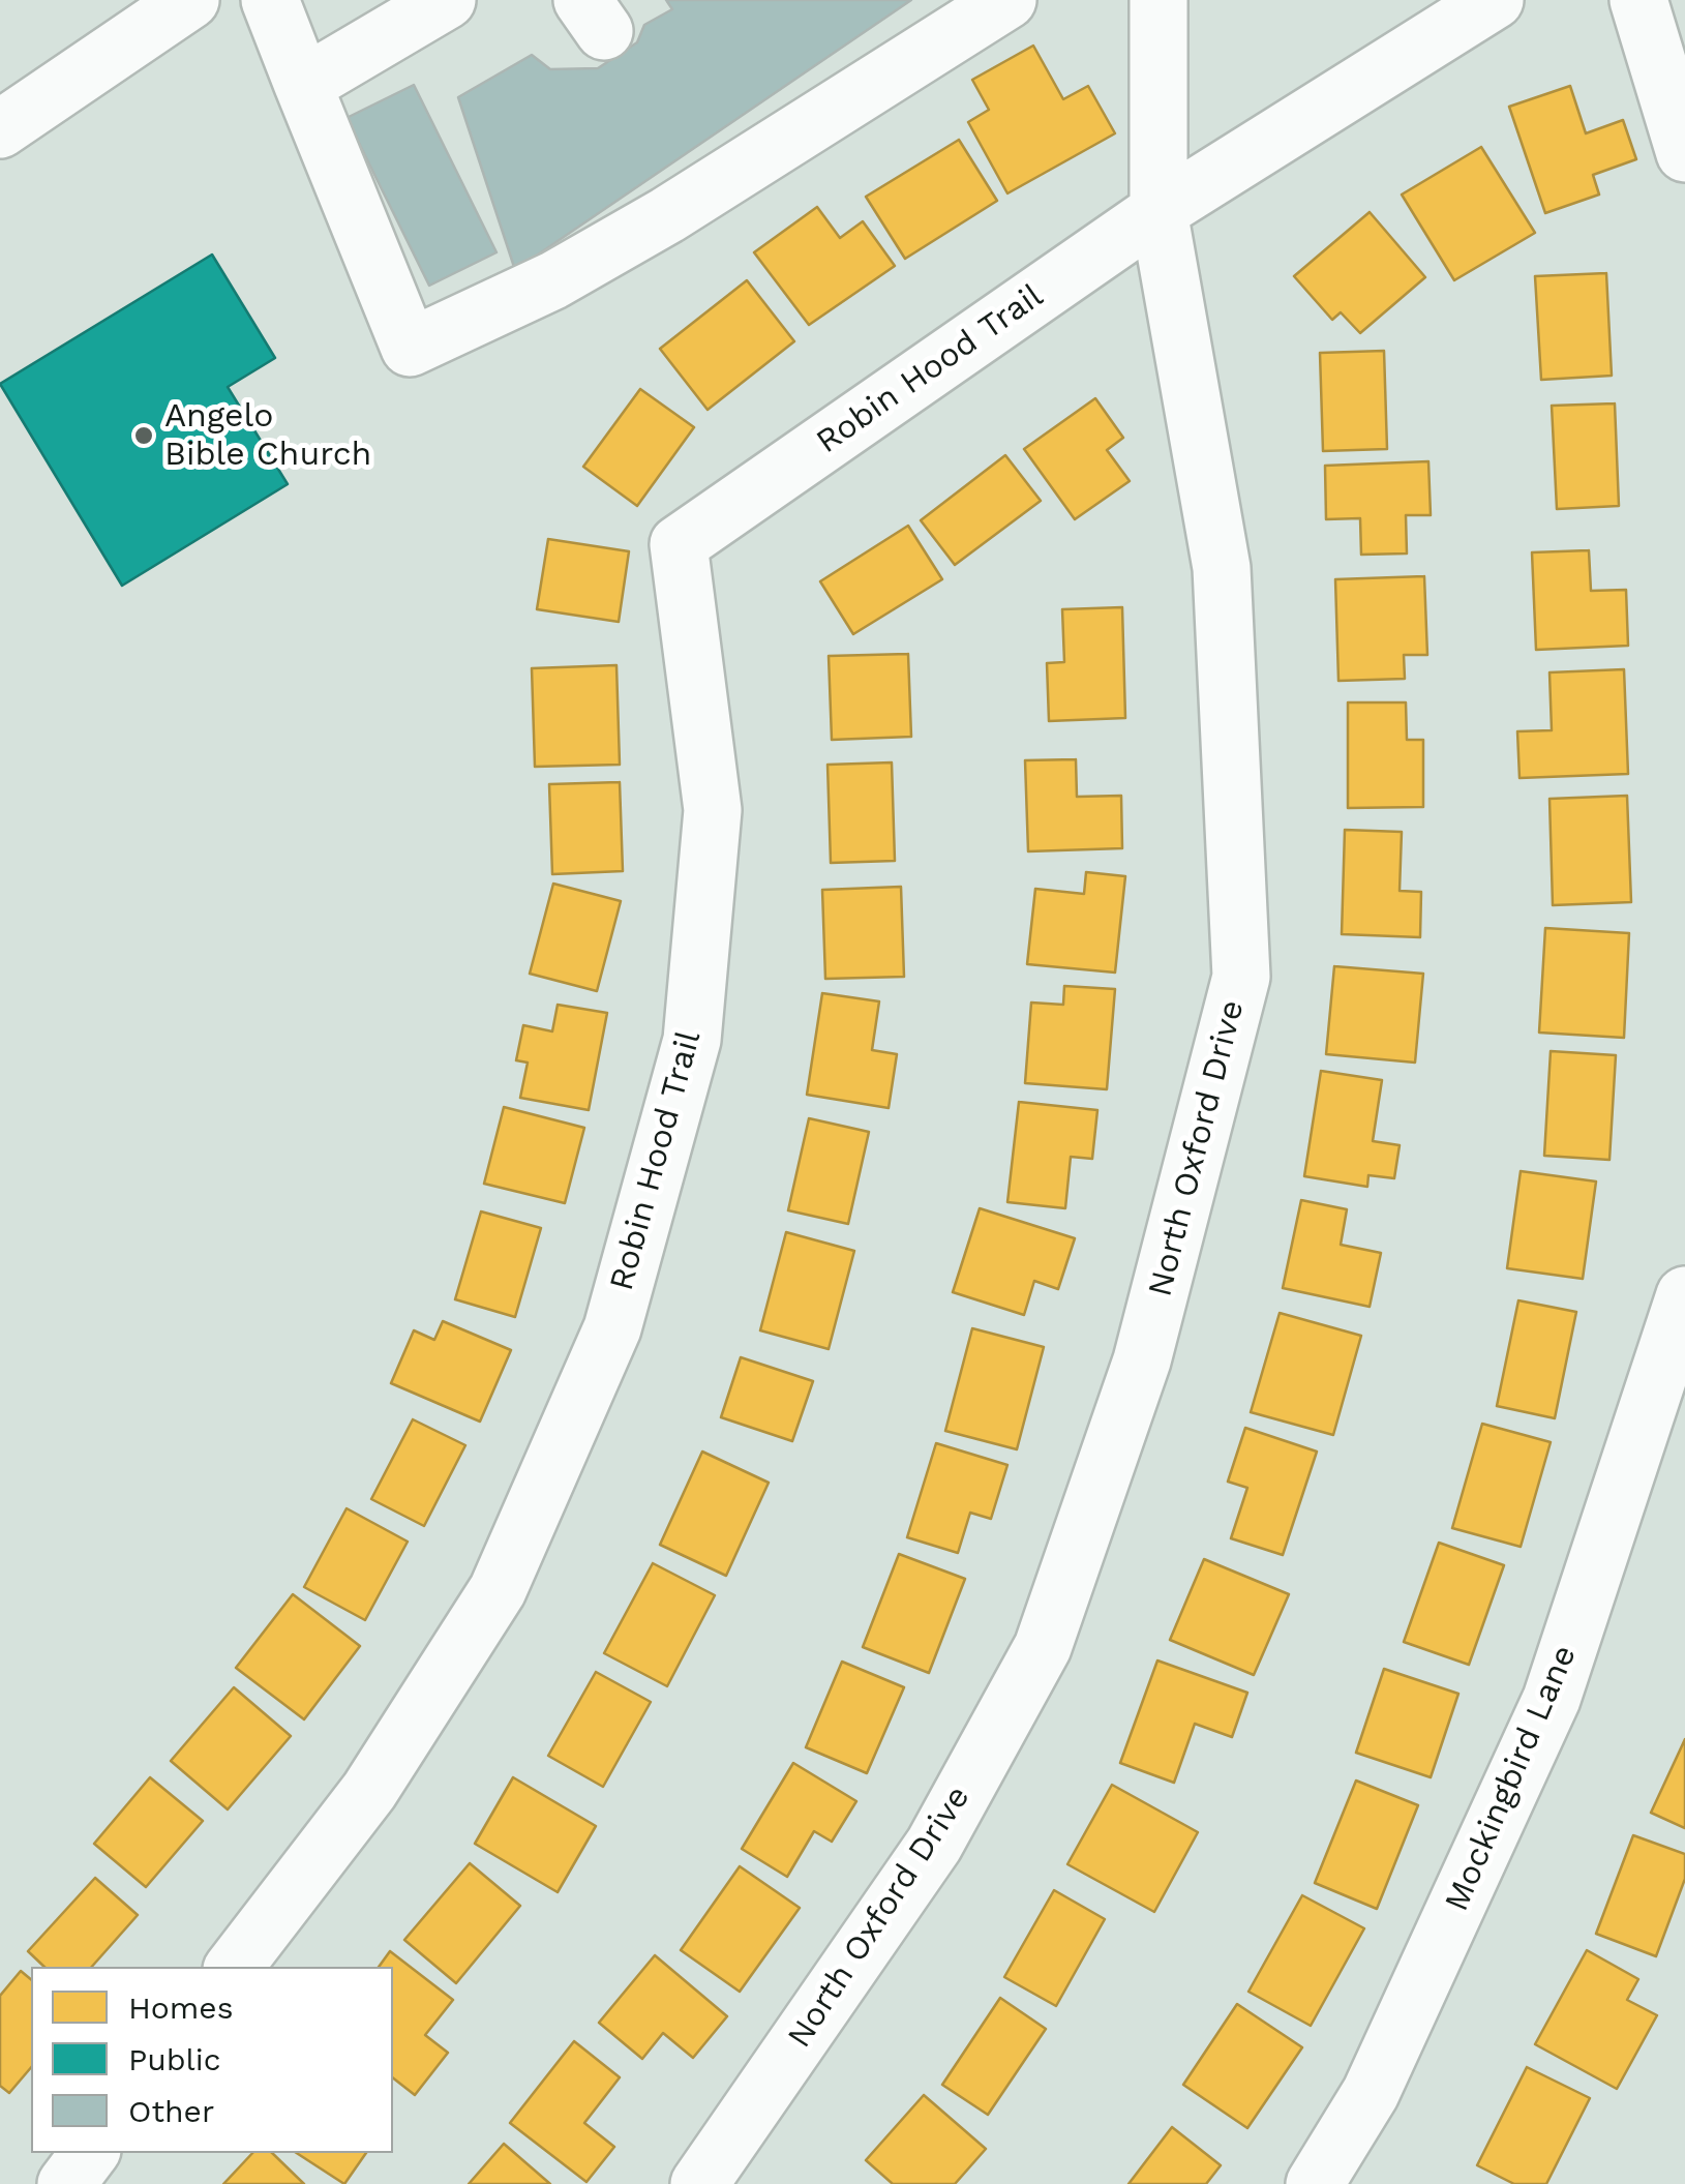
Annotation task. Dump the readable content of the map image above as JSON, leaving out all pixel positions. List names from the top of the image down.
{
  "streets": {
    "street": ["Robin Hood Trail", "North Oxford Drive", "Mockingbird Lane"]
  },
  "crossings": [
    ["Robin Hood Trail", "North Oxford Drive"]
  ],
  "places": ["Angelo Bible Church"],
  "legend": ["Homes", "Public", "Other"]
}
